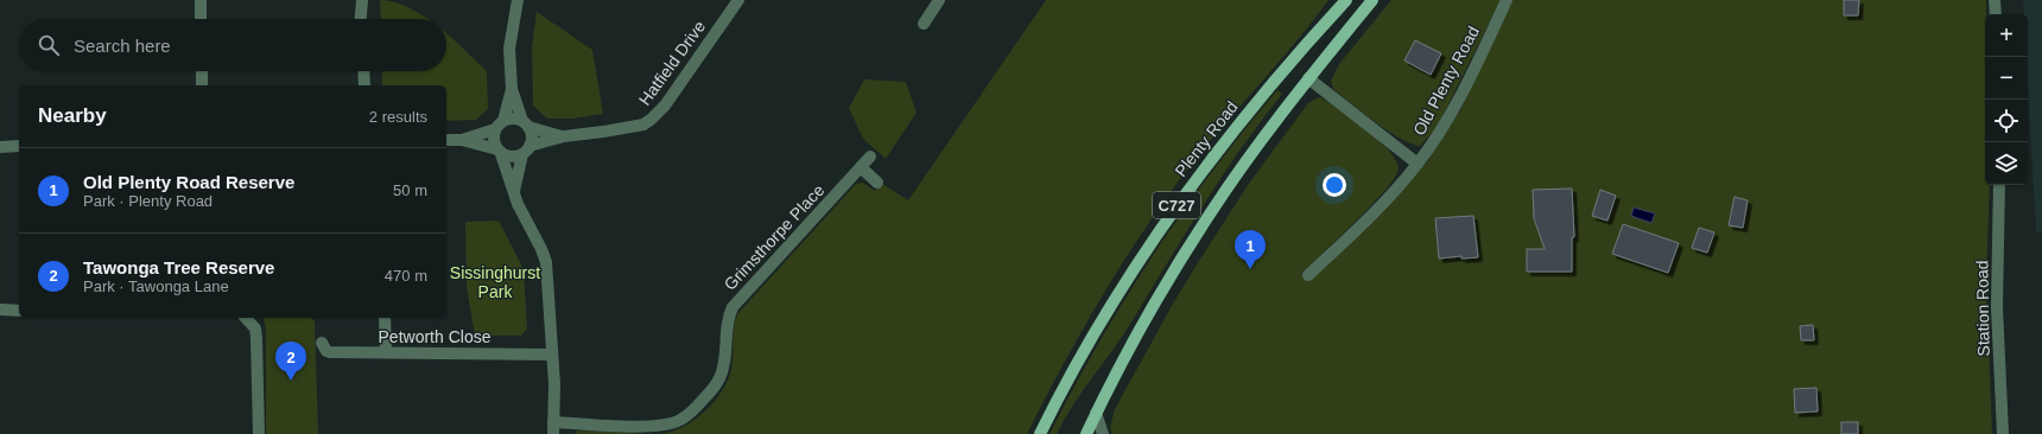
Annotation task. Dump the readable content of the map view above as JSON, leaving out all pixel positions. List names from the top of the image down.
{
  "streets": {
    "main road": ["Plenty Road", "C727"],
    "street": [
      "Hatfield Drive",
      "Old Plenty Road",
      "Grimsthorpe Place",
      "Station Road",
      "Petworth Close"
    ]
  },
  "parks": ["Sissinghurst Park"],
  "page": {
    "map_buttons": ["+", "−"],
    "search": "Search here",
    "heading": ["Nearby", "2 results"],
    "list": [
      {
        "mark": "1",
        "name": "Old Plenty Road Reserve",
        "note": "Park · Plenty Road",
        "value": "50 m"
      },
      {
        "mark": "2",
        "name": "Tawonga Tree Reserve",
        "note": "Park · Tawonga Lane",
        "value": "470 m"
      }
    ],
    "pins": ["1", "2"]
  }
}
